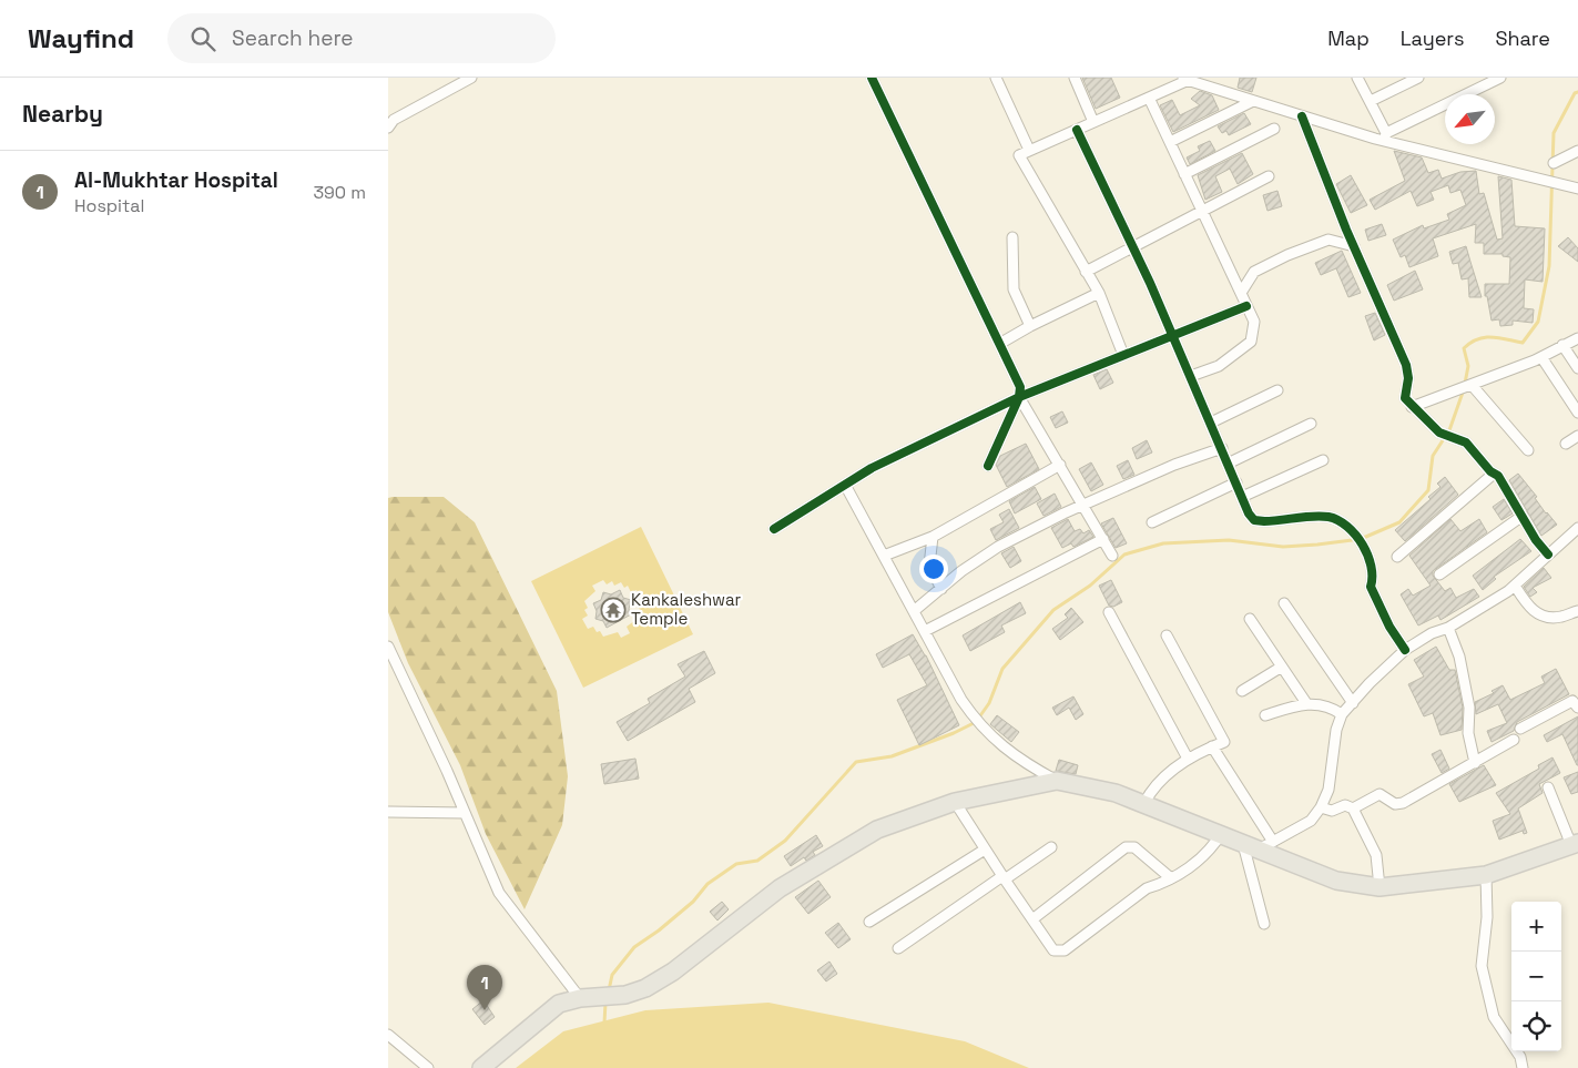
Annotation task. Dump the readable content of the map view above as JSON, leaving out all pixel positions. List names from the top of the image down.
{
  "places": {
    "temple": ["Kankaleshwar Temple"]
  },
  "north": "bottom left",
  "page": {
    "header": "Wayfind",
    "search": "Search here",
    "nav": ["Map", "Layers", "Share"],
    "heading": "Nearby",
    "list": [
      {
        "mark": "1",
        "name": "Al-Mukhtar Hospital",
        "note": "Hospital",
        "value": "390 m"
      }
    ],
    "map_buttons": ["+", "−"],
    "pins": "1"
  }
}
